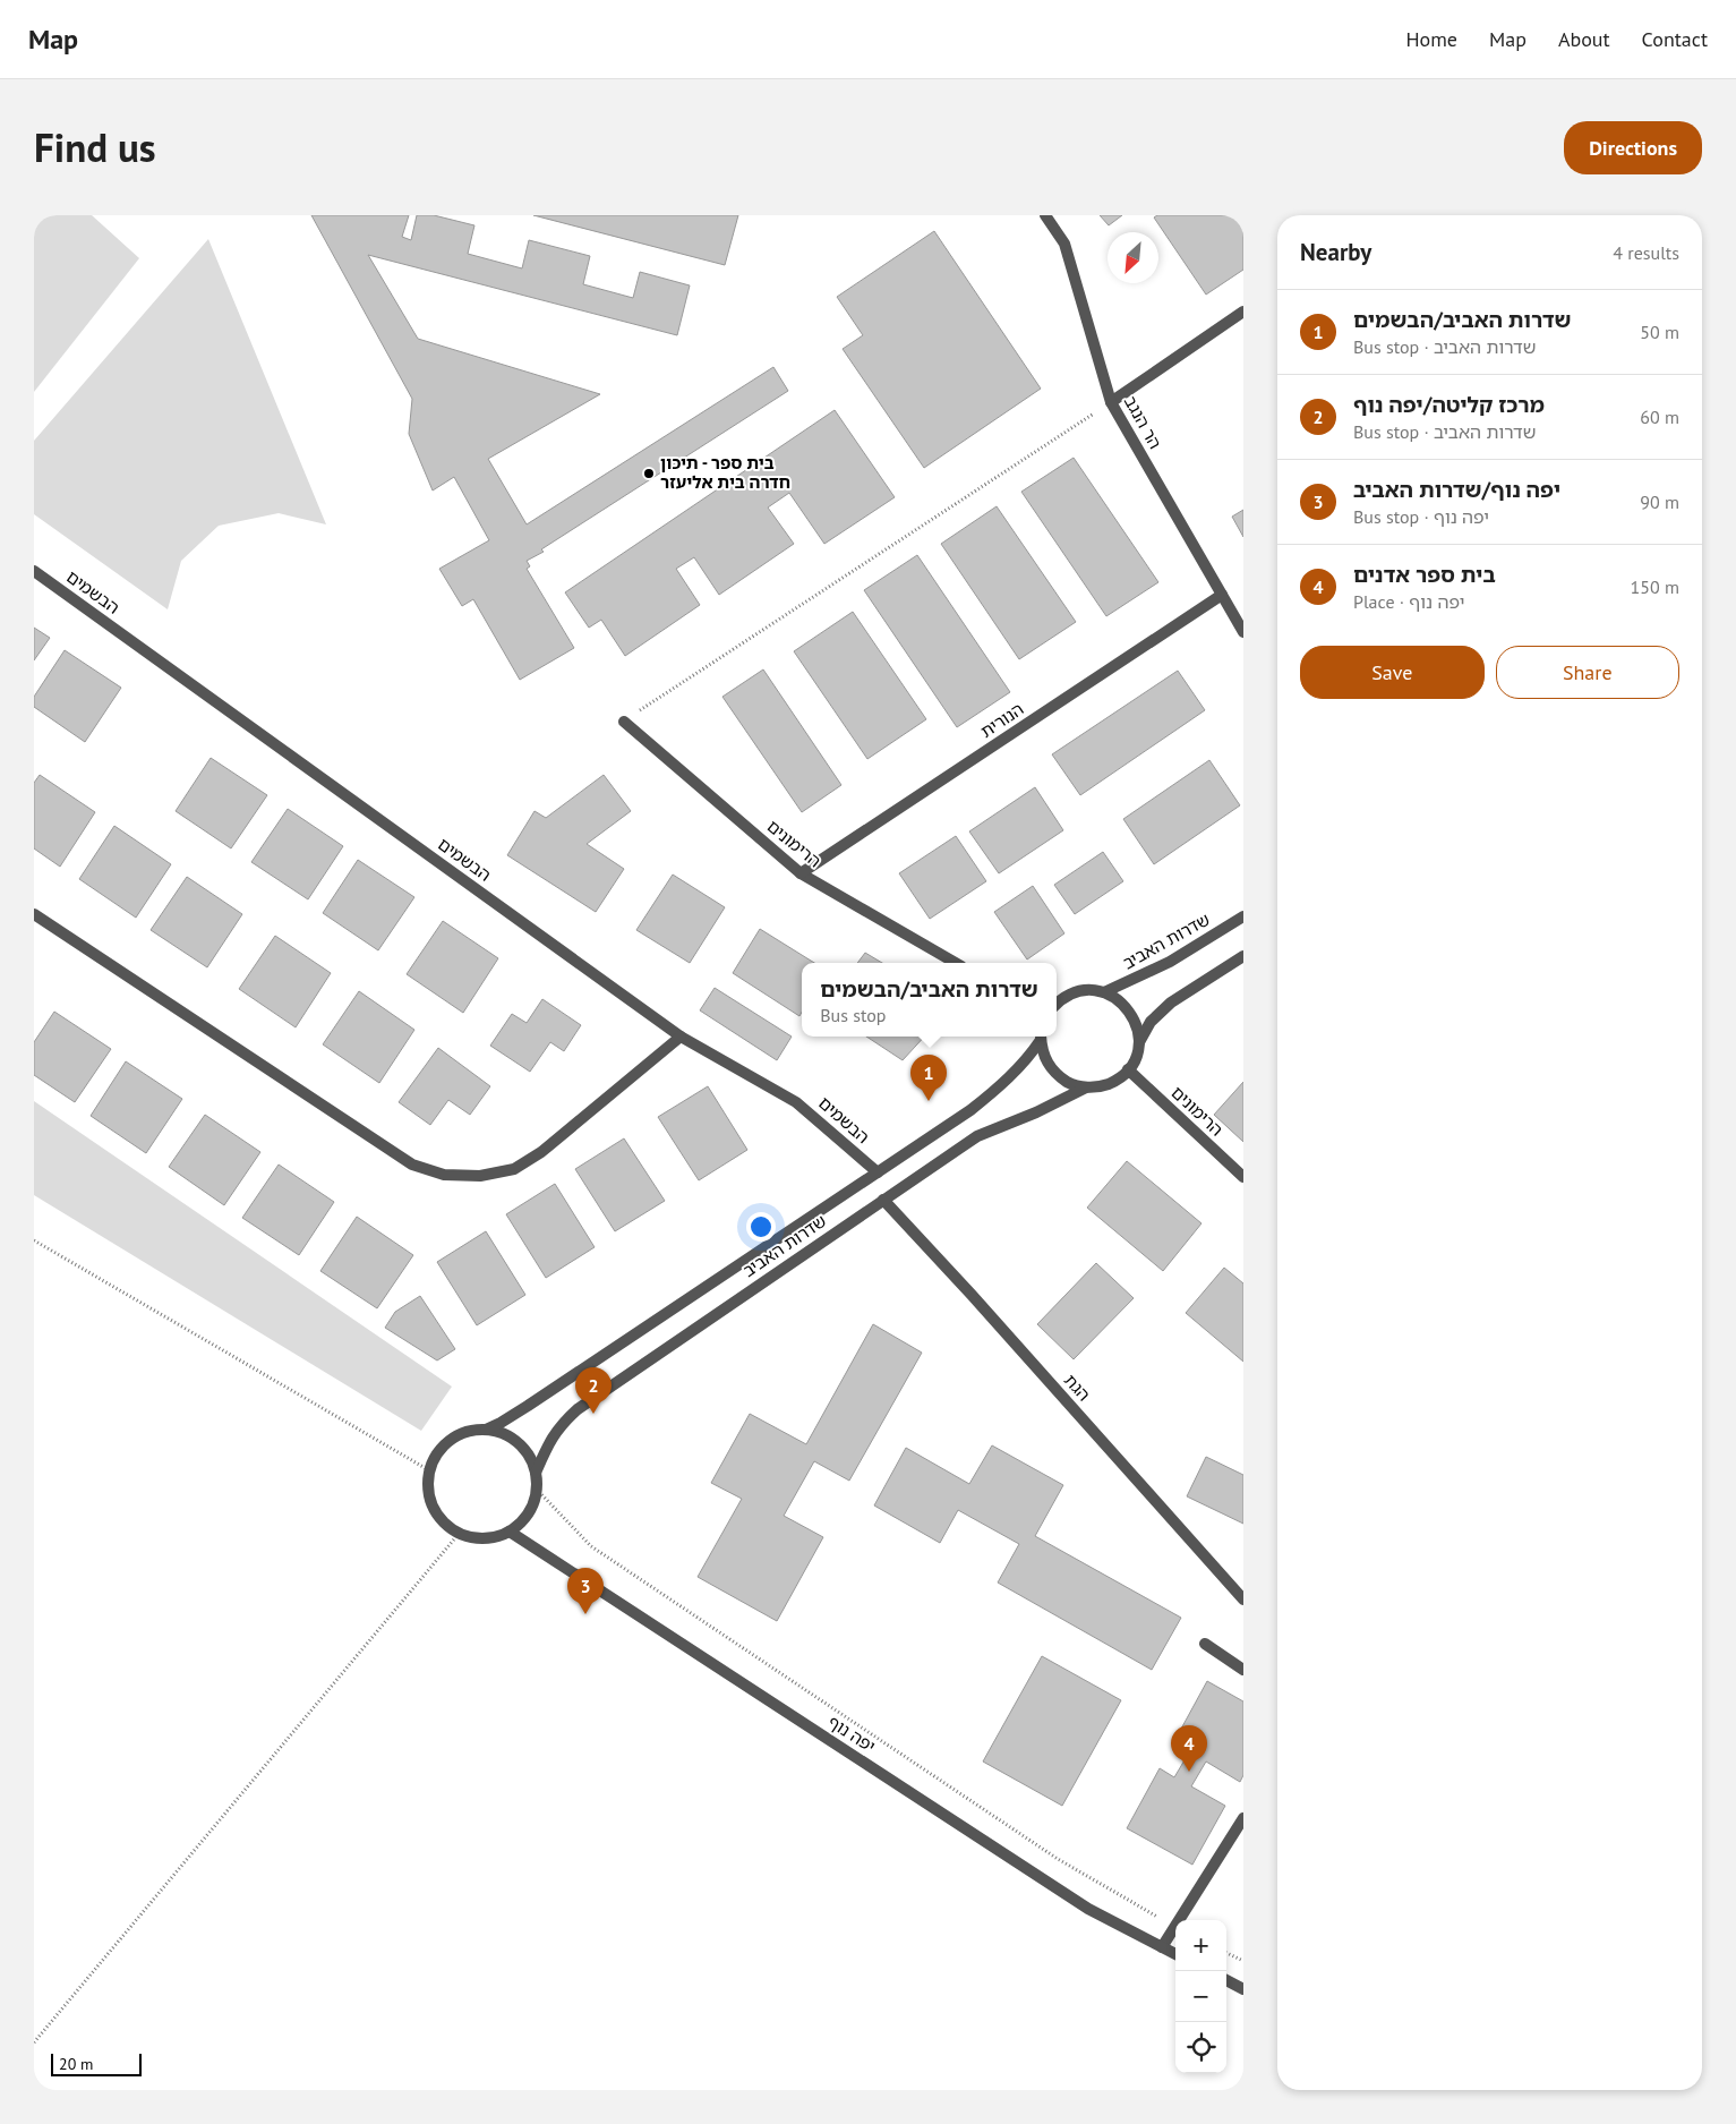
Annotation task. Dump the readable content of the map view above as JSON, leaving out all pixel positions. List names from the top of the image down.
{
  "streets": {
    "street": [
      "הר הנגב",
      "הבשמים",
      "הנורית",
      "הרימונים",
      "שדרות האביב",
      "הגת",
      "יפה נוף"
    ]
  },
  "crossings": [
    ["הר הנגב", "הנורית"],
    ["הבשמים", "שדרות האביב"],
    ["הנורית", "הרימונים"],
    ["הרימונים", "שדרות האביב"],
    ["שדרות האביב", "הגת"],
    ["שדרות האביב", "יפה נוף"]
  ],
  "places": ["בית ספר - תיכון חדרה בית אליעזר"],
  "scale_bar": "20 m",
  "north": "bottom left",
  "page": {
    "header": "Map",
    "nav": [
      "Home",
      "Map",
      "About",
      "Contact"
    ],
    "title": "Find us",
    "buttons": [
      "Directions",
      ["Save", "Share"]
    ],
    "heading": ["Nearby", "4 results"],
    "list": [
      {
        "mark": "1",
        "name": "שדרות האביב/הבשמים",
        "note": "Bus stop · שדרות האביב",
        "value": "50 m"
      },
      {
        "mark": "2",
        "name": "מרכז קליטה/יפה נוף",
        "note": "Bus stop · שדרות האביב",
        "value": "60 m"
      },
      {
        "mark": "3",
        "name": "יפה נוף/שדרות האביב",
        "note": "Bus stop · יפה נוף",
        "value": "90 m"
      },
      {
        "mark": "4",
        "name": "בית ספר אדנים",
        "note": "Place · יפה נוף",
        "value": "150 m"
      }
    ],
    "popup": ["שדרות האביב/הבשמים", "Bus stop"],
    "pins": [
      "1",
      "2",
      "3",
      "4"
    ],
    "map_buttons": ["+", "−"],
    "scale": "20 m"
  }
}
